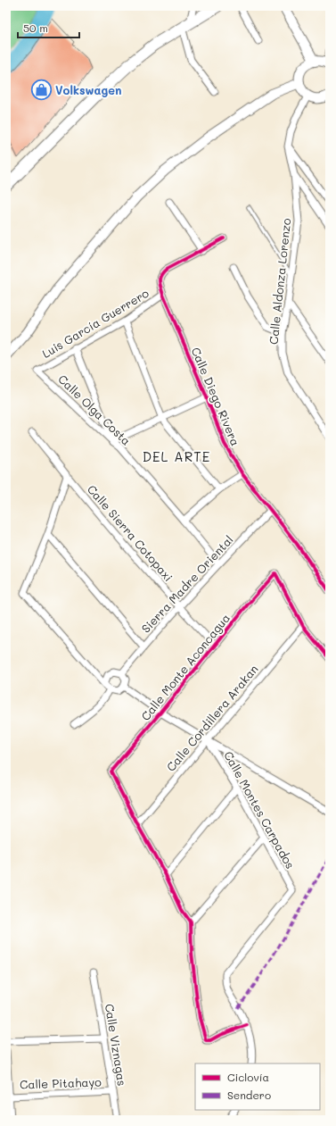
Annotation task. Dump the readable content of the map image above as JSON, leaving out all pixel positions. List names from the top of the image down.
{
  "streets": {
    "street": [
      "Calle Aldonza Lorenzo",
      "Luis García Guerrero",
      "Calle Diego Rivera",
      "Calle Olga Costa",
      "Calle Sierra Cotopaxi",
      "Sierra Madre Oriental",
      "Calle Monte Aconcagua",
      "Calle Cordillera Arakan",
      "Calle Montes Carpados",
      "Calle Viznagas",
      "Calle Pitahayo"
    ]
  },
  "crossings": [
    ["Luis García Guerrero", "Calle Diego Rivera"],
    ["Luis García Guerrero", "Calle Olga Costa"],
    ["Calle Diego Rivera", "Sierra Madre Oriental"],
    ["Calle Olga Costa", "Sierra Madre Oriental"],
    ["Calle Sierra Cotopaxi", "Sierra Madre Oriental"],
    ["Calle Sierra Cotopaxi", "Calle Monte Aconcagua"],
    ["Calle Monte Aconcagua", "Calle Cordillera Arakan"],
    ["Calle Cordillera Arakan", "Calle Montes Carpados"],
    ["Calle Viznagas", "Calle Pitahayo"]
  ],
  "districts": ["DEL ARTE"],
  "places": {
    "shop": ["Volkswagen"]
  },
  "legend": ["Ciclovía", "Sendero"],
  "scale_bar": "50 m"
}
